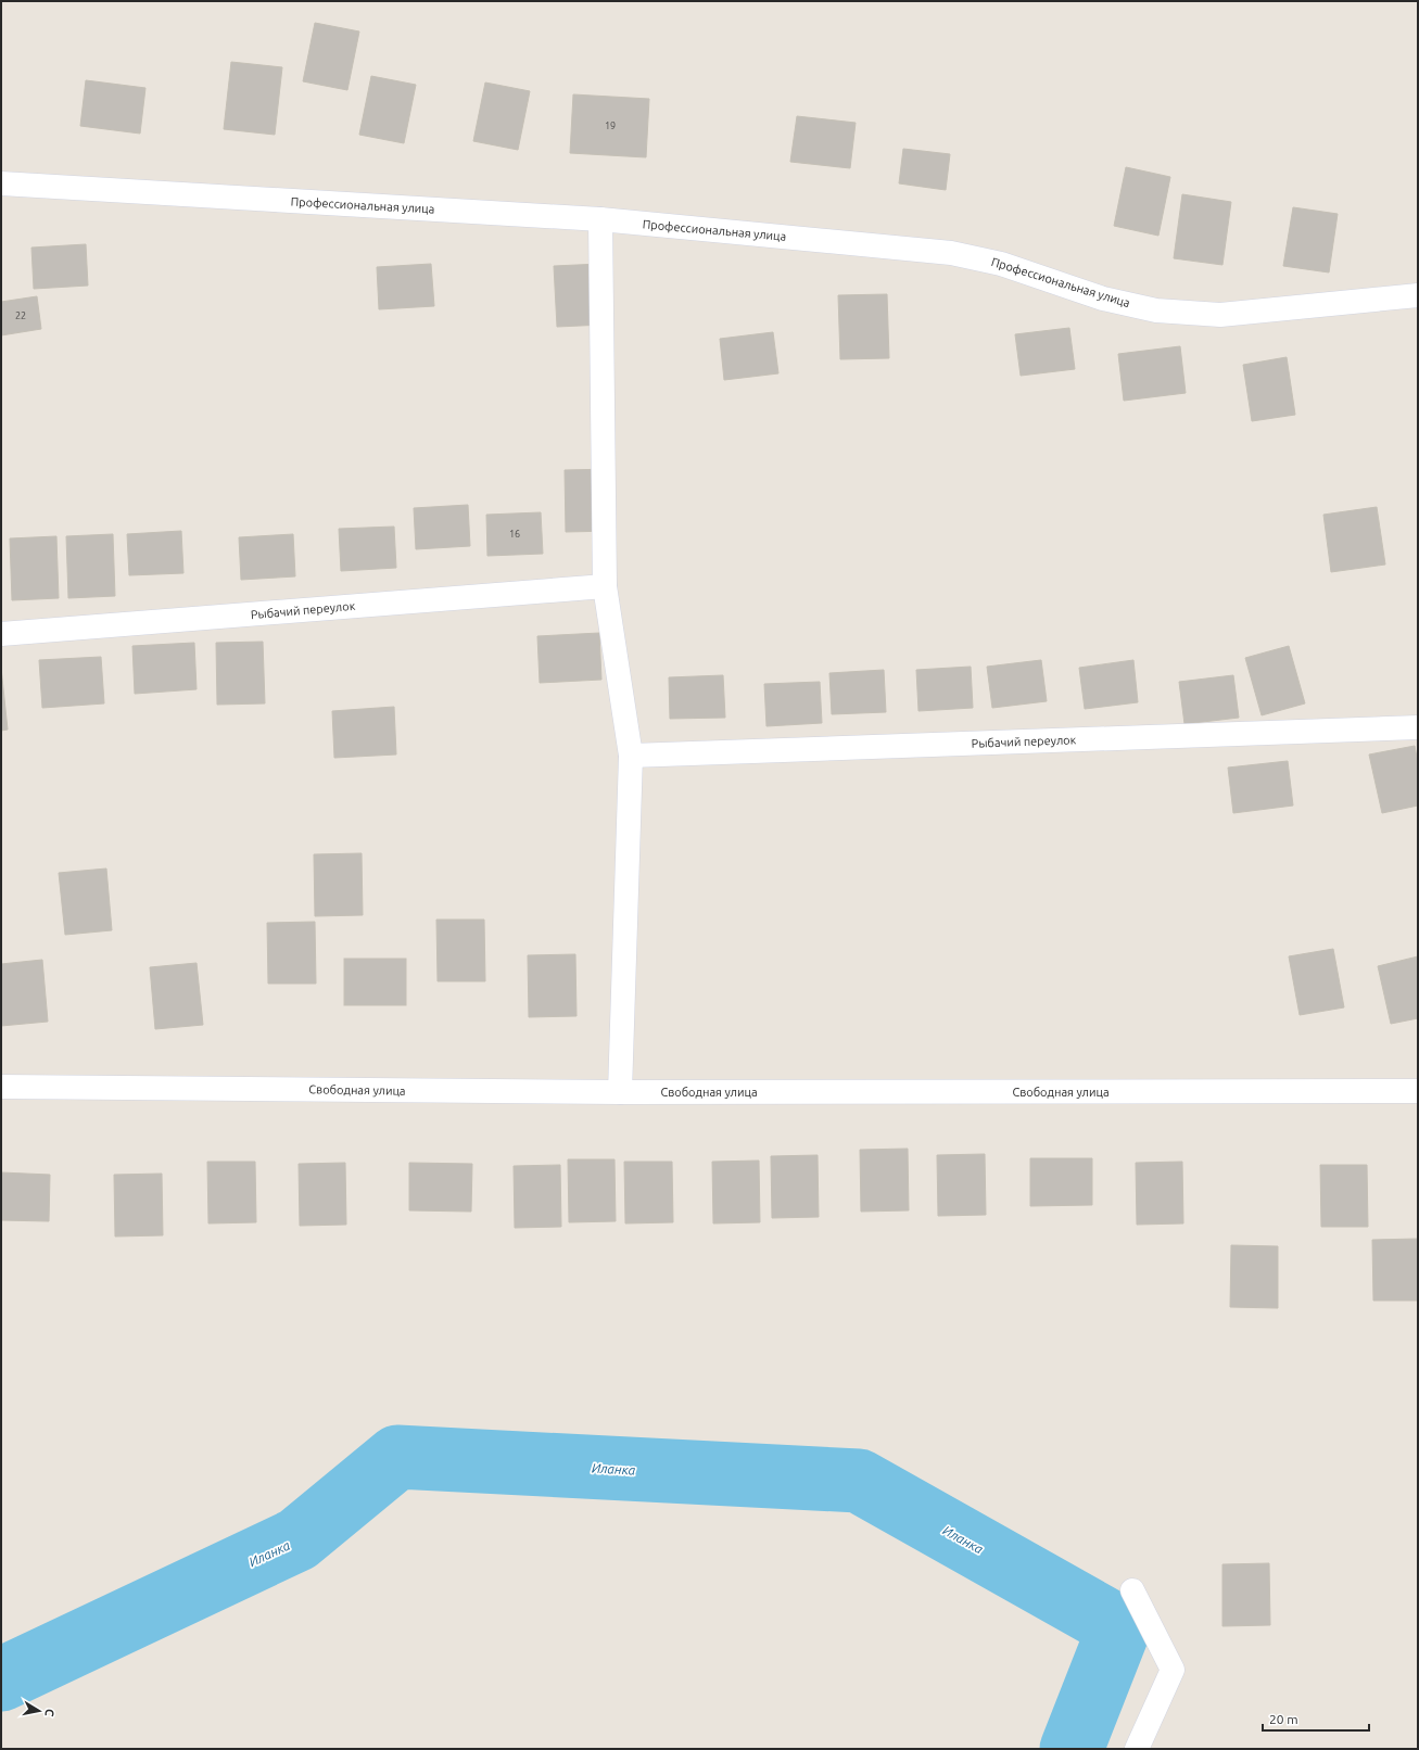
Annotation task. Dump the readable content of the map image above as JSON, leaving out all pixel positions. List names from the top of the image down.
{
  "streets": {
    "street": ["Профессиональная улица", "Рыбачий переулок", "Свободная улица"]
  },
  "water": ["Иланка"],
  "house_numbers": ["19", "22", "16"],
  "scale_bar": "20 m",
  "north": "right"
}
